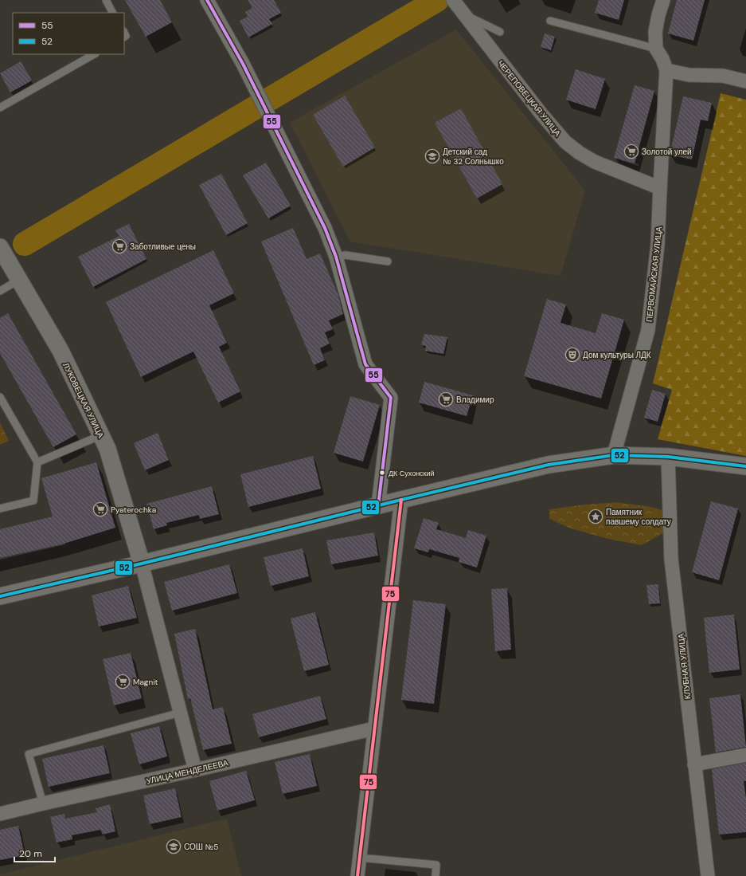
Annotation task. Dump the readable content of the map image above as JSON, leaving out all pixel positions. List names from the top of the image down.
{
  "streets": {
    "street": [
      "ЧЕРЕПОВЕЦКАЯ УЛИЦА",
      "ПЕРВОМАЙСКАЯ УЛИЦА",
      "ЛУКОВЕЦКАЯ УЛИЦА",
      "КЛУБНАЯ УЛИЦА",
      "УЛИЦА МЕНДЕЛЕЕВА"
    ]
  },
  "crossings": [
    ["ЧЕРЕПОВЕЦКАЯ УЛИЦА", "ПЕРВОМАЙСКАЯ УЛИЦА"]
  ],
  "places": {
    "supermarket": [
      "Золотой улей",
      "Заботливые цены",
      "Владимир",
      "Pyaterochka",
      "Magnit"
    ],
    "school or university": ["Детский сад № 32 Солнышко", "СОШ №5"],
    "theatre": ["Дом культуры ЛДК"],
    "other": ["ДК Сухонский"],
    "place": ["Памятник павшему солдату"]
  },
  "lines": ["transit line 55", "transit line 52", "transit line 75"],
  "legend": ["55", "52"],
  "scale_bar": "20 m"
}
